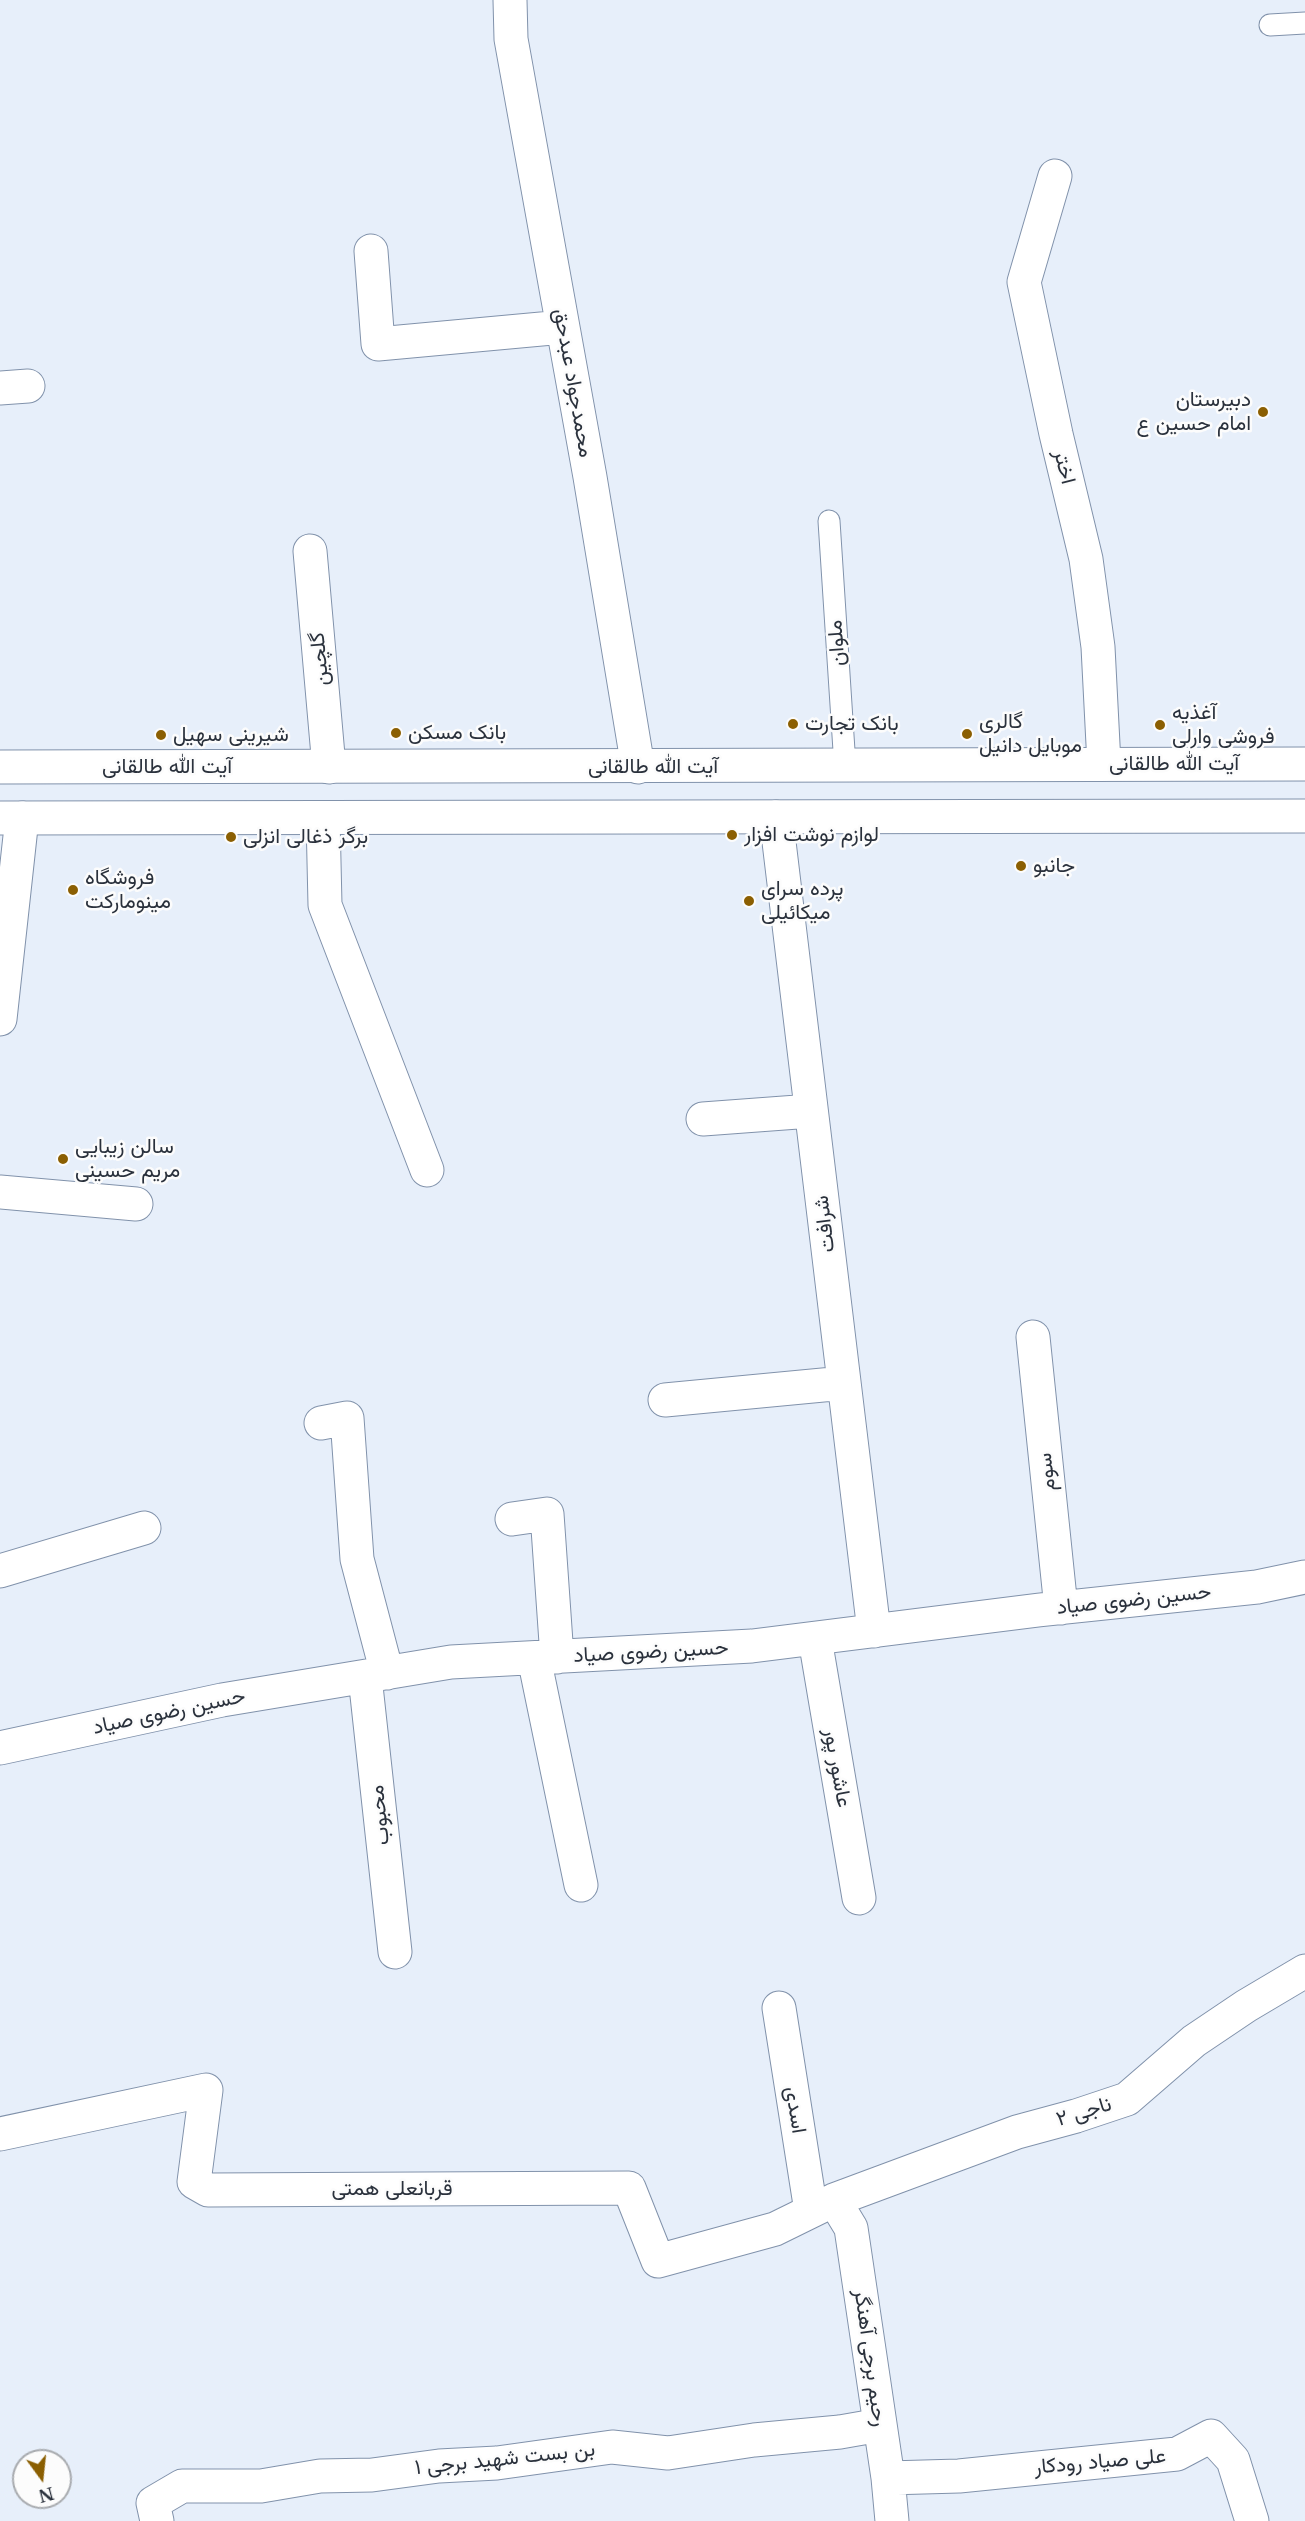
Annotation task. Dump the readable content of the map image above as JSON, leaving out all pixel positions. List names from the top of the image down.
{
  "streets": {
    "street": [
      "محمدجواد عبدحق",
      "اختر",
      "گلچین",
      "آیت الله طالقانی",
      "شرافت",
      "سوم",
      "حسین رضوی صیاد",
      "عاشور پور",
      "محبوب",
      "اسدی",
      "ناجی ۲",
      "قربانعلی همتی",
      "رحیم برجی آهنگر",
      "بن بست شهید برجی ۱",
      "علی صیاد رودکار"
    ],
    "lane": ["ملوان"]
  },
  "crossings": [
    ["محمدجواد عبدحق", "آیت الله طالقانی"],
    ["اختر", "آیت الله طالقانی"],
    ["ملوان", "آیت الله طالقانی"],
    ["گلچین", "آیت الله طالقانی"],
    ["شرافت", "حسین رضوی صیاد"],
    ["سوم", "حسین رضوی صیاد"],
    ["حسین رضوی صیاد", "عاشور پور"],
    ["حسین رضوی صیاد", "محبوب"],
    ["اسدی", "ناجی ۲"],
    ["اسدی", "قربانعلی همتی"],
    ["اسدی", "رحیم برجی آهنگر"],
    ["ناجی ۲", "قربانعلی همتی"],
    ["ناجی ۲", "رحیم برجی آهنگر"],
    ["قربانعلی همتی", "رحیم برجی آهنگر"],
    ["رحیم برجی آهنگر", "بن بست شهید برجی ۱"],
    ["رحیم برجی آهنگر", "علی صیاد رودکار"]
  ],
  "places": [
    "دبیرستان امام حسین ع",
    "بانک تجارت",
    "آغذیه فروشی وارلی",
    "بانک مسکن",
    "گالری موبایل دانیل",
    "شیرینی سهیل",
    "لوازم نوشت افزار",
    "برگر ذغالی انزلی",
    "جانبو",
    "فروشگاه مینومارکت",
    "پرده سرای میکائیلی",
    "سالن زیبایی مریم حسینی"
  ],
  "north": "bottom"
}
